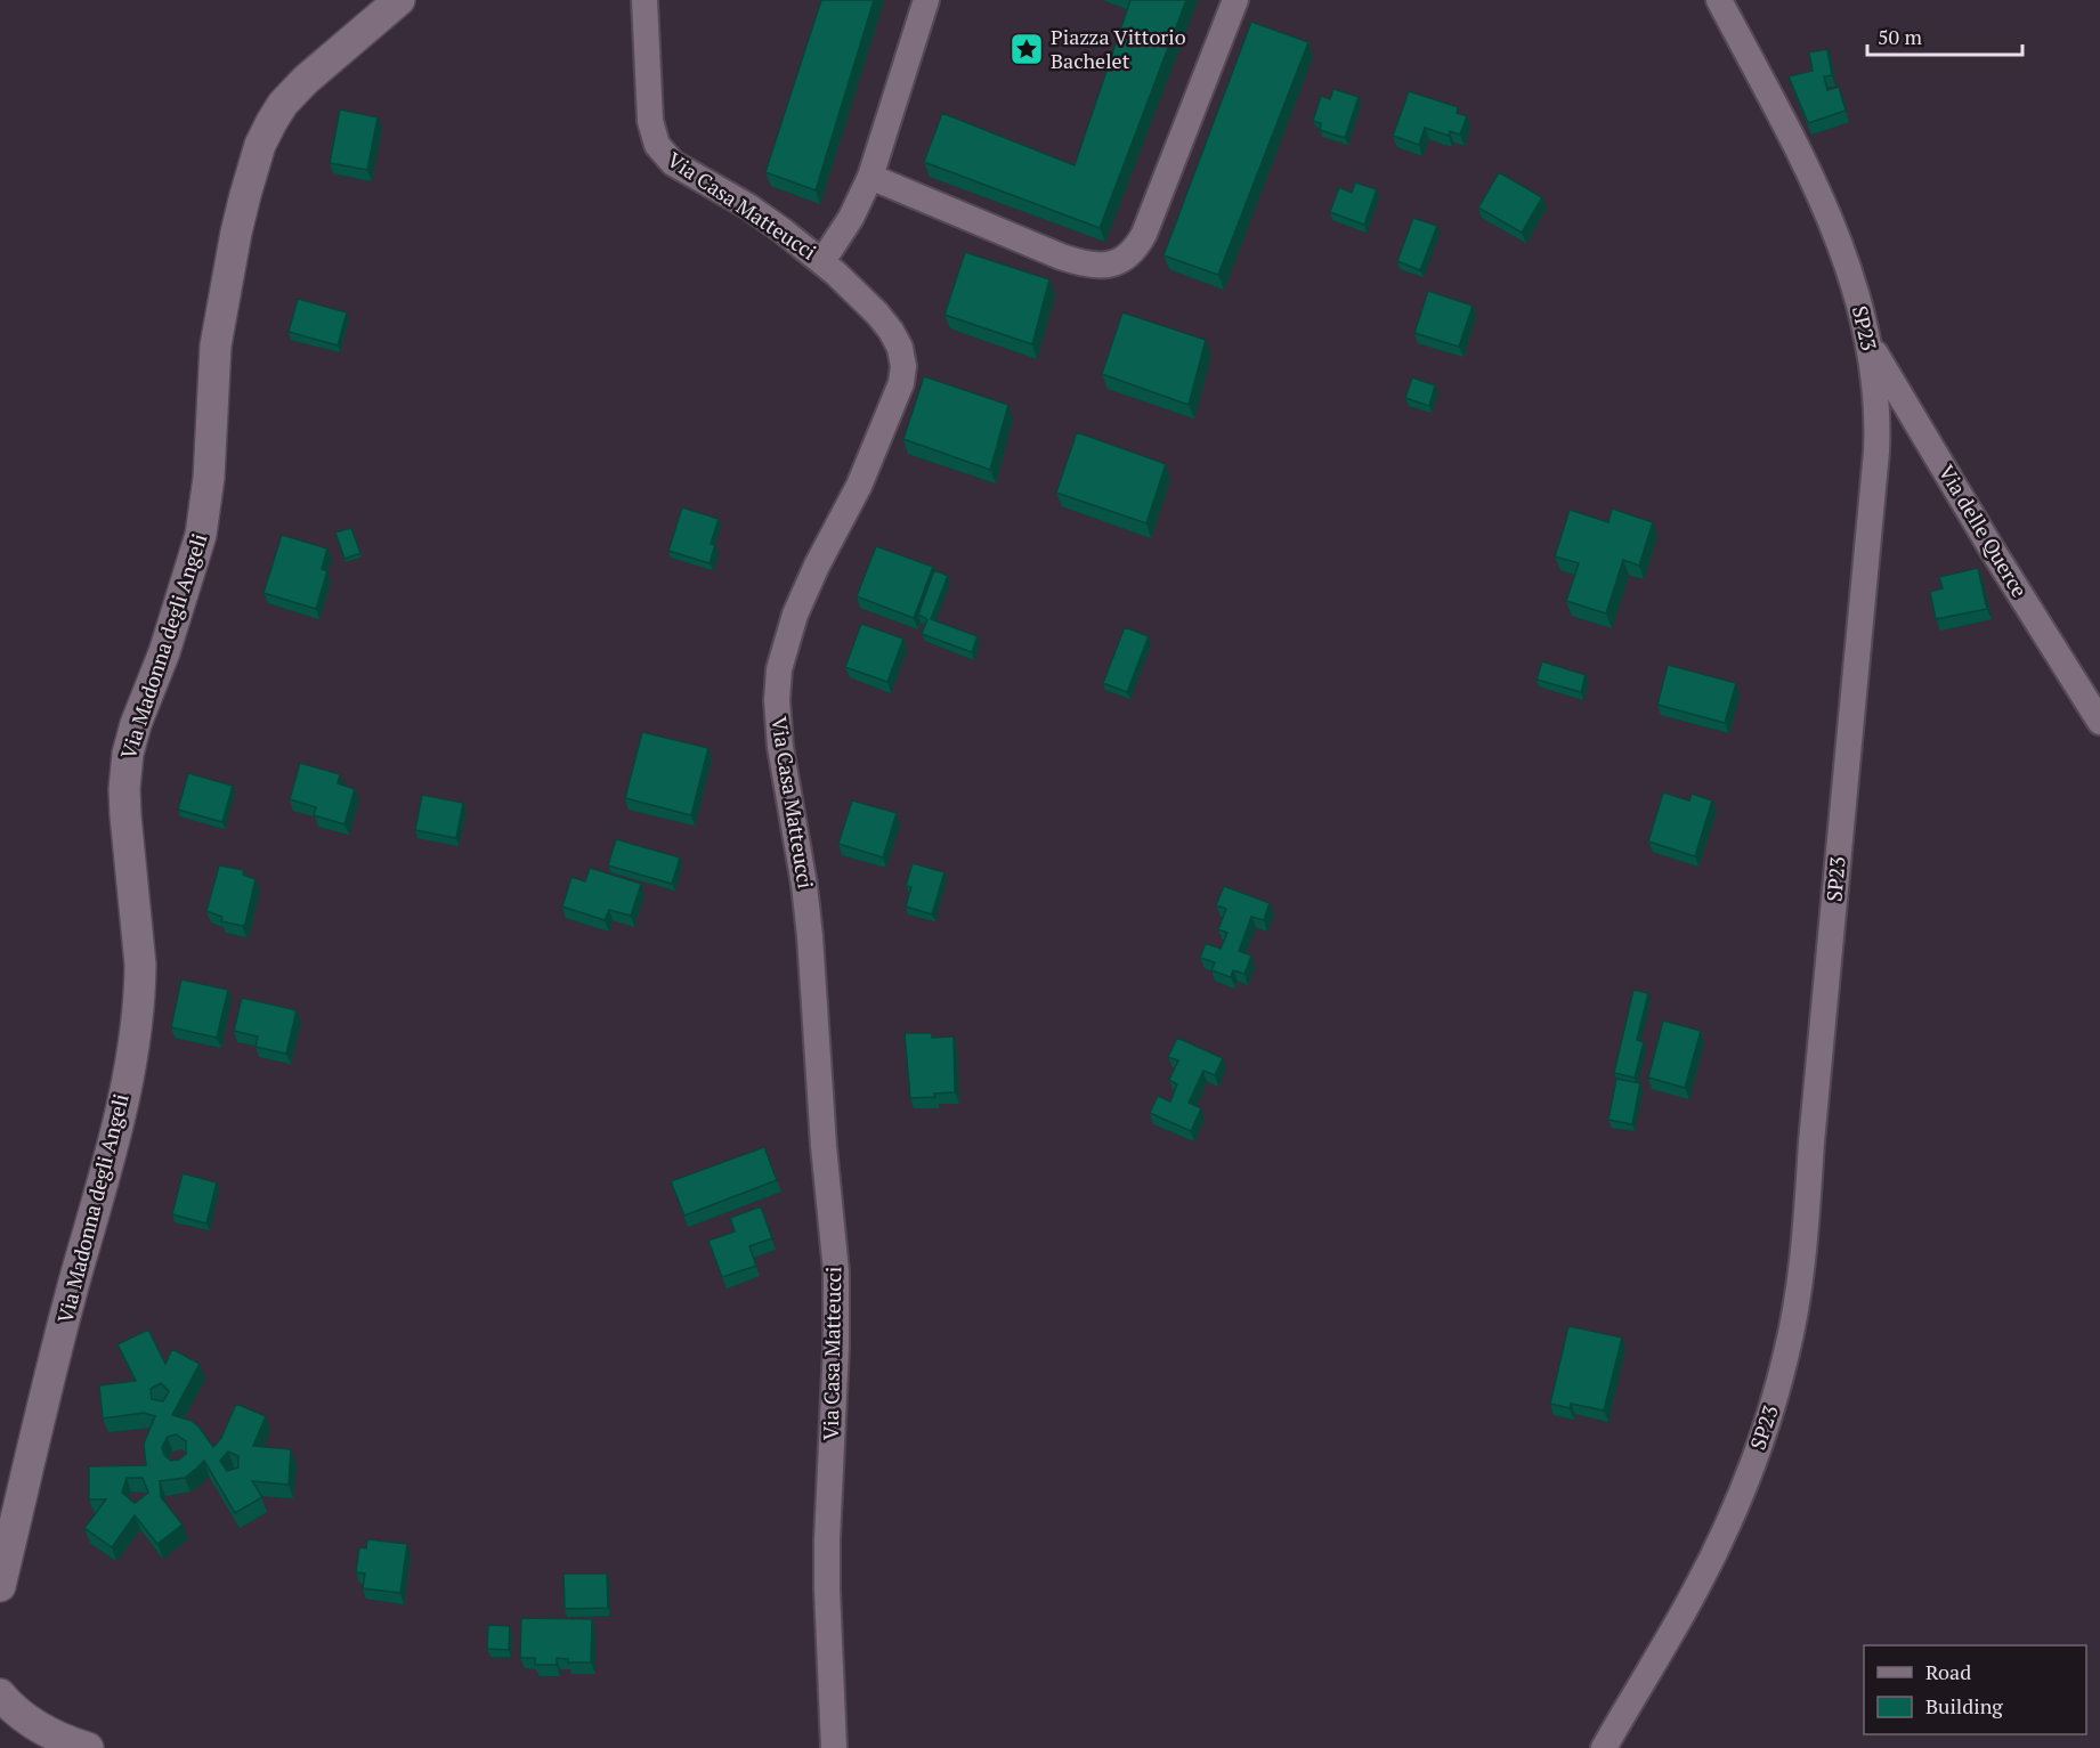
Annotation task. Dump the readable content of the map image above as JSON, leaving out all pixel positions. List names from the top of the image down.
{
  "streets": {
    "street": [
      "Via Casa Matteucci",
      "SP23",
      "Via delle Querce",
      "Via Madonna degli Angeli"
    ]
  },
  "crossings": [
    ["SP23", "Via delle Querce"]
  ],
  "places": {
    "place": ["Piazza Vittorio Bachelet"]
  },
  "legend": ["Road", "Building"],
  "scale_bar": "50 m"
}
